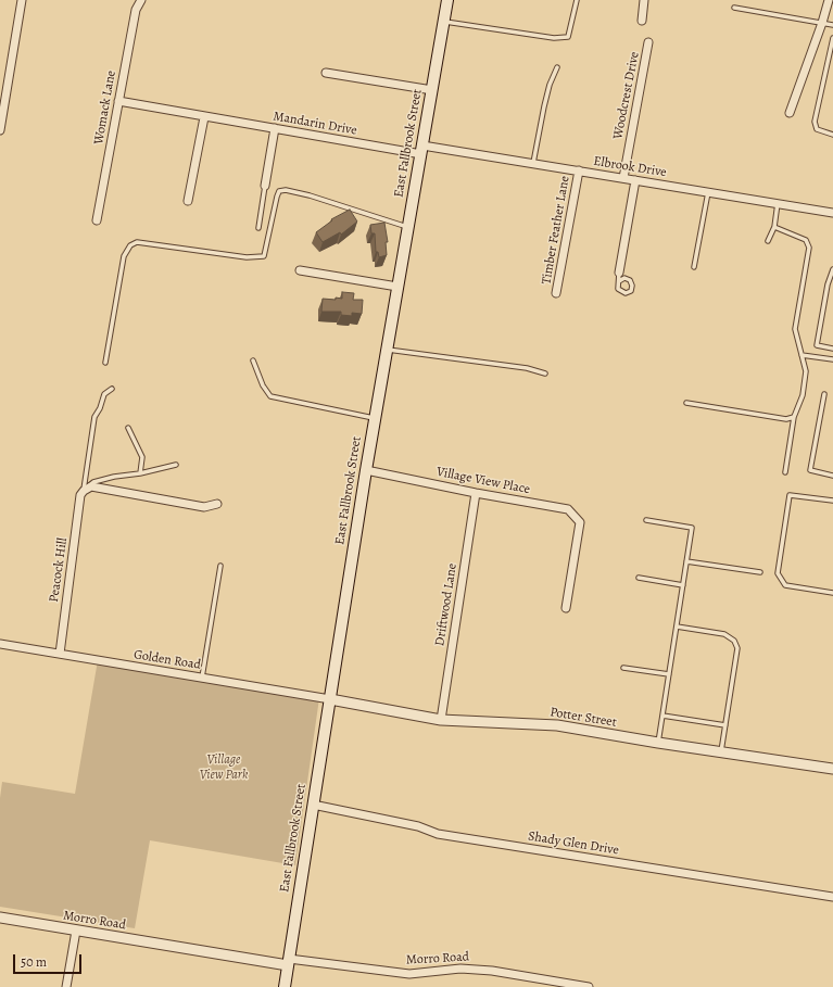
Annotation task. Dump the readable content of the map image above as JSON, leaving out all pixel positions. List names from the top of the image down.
{
  "streets": {
    "main road": ["East Fallbrook Street"],
    "street": [
      "Woodcrest Drive",
      "Womack Lane",
      "Mandarin Drive",
      "Elbrook Drive",
      "Timber Feather Lane",
      "Village View Place",
      "Peacock Hill",
      "Driftwood Lane",
      "Golden Road",
      "Potter Street",
      "Shady Glen Drive",
      "Morro Road"
    ]
  },
  "crossings": [
    ["Woodcrest Drive", "Elbrook Drive"],
    ["Womack Lane", "Mandarin Drive"],
    ["Mandarin Drive", "East Fallbrook Street"],
    ["Mandarin Drive", "Elbrook Drive"],
    ["East Fallbrook Street", "Elbrook Drive"],
    ["East Fallbrook Street", "Village View Place"],
    ["East Fallbrook Street", "Golden Road"],
    ["East Fallbrook Street", "Potter Street"],
    ["East Fallbrook Street", "Shady Glen Drive"],
    ["East Fallbrook Street", "Morro Road"],
    ["Elbrook Drive", "Timber Feather Lane"],
    ["Village View Place", "Driftwood Lane"],
    ["Peacock Hill", "Golden Road"],
    ["Driftwood Lane", "Potter Street"],
    ["Golden Road", "Potter Street"]
  ],
  "parks": ["Village View Park"],
  "scale_bar": "50 m"
}
